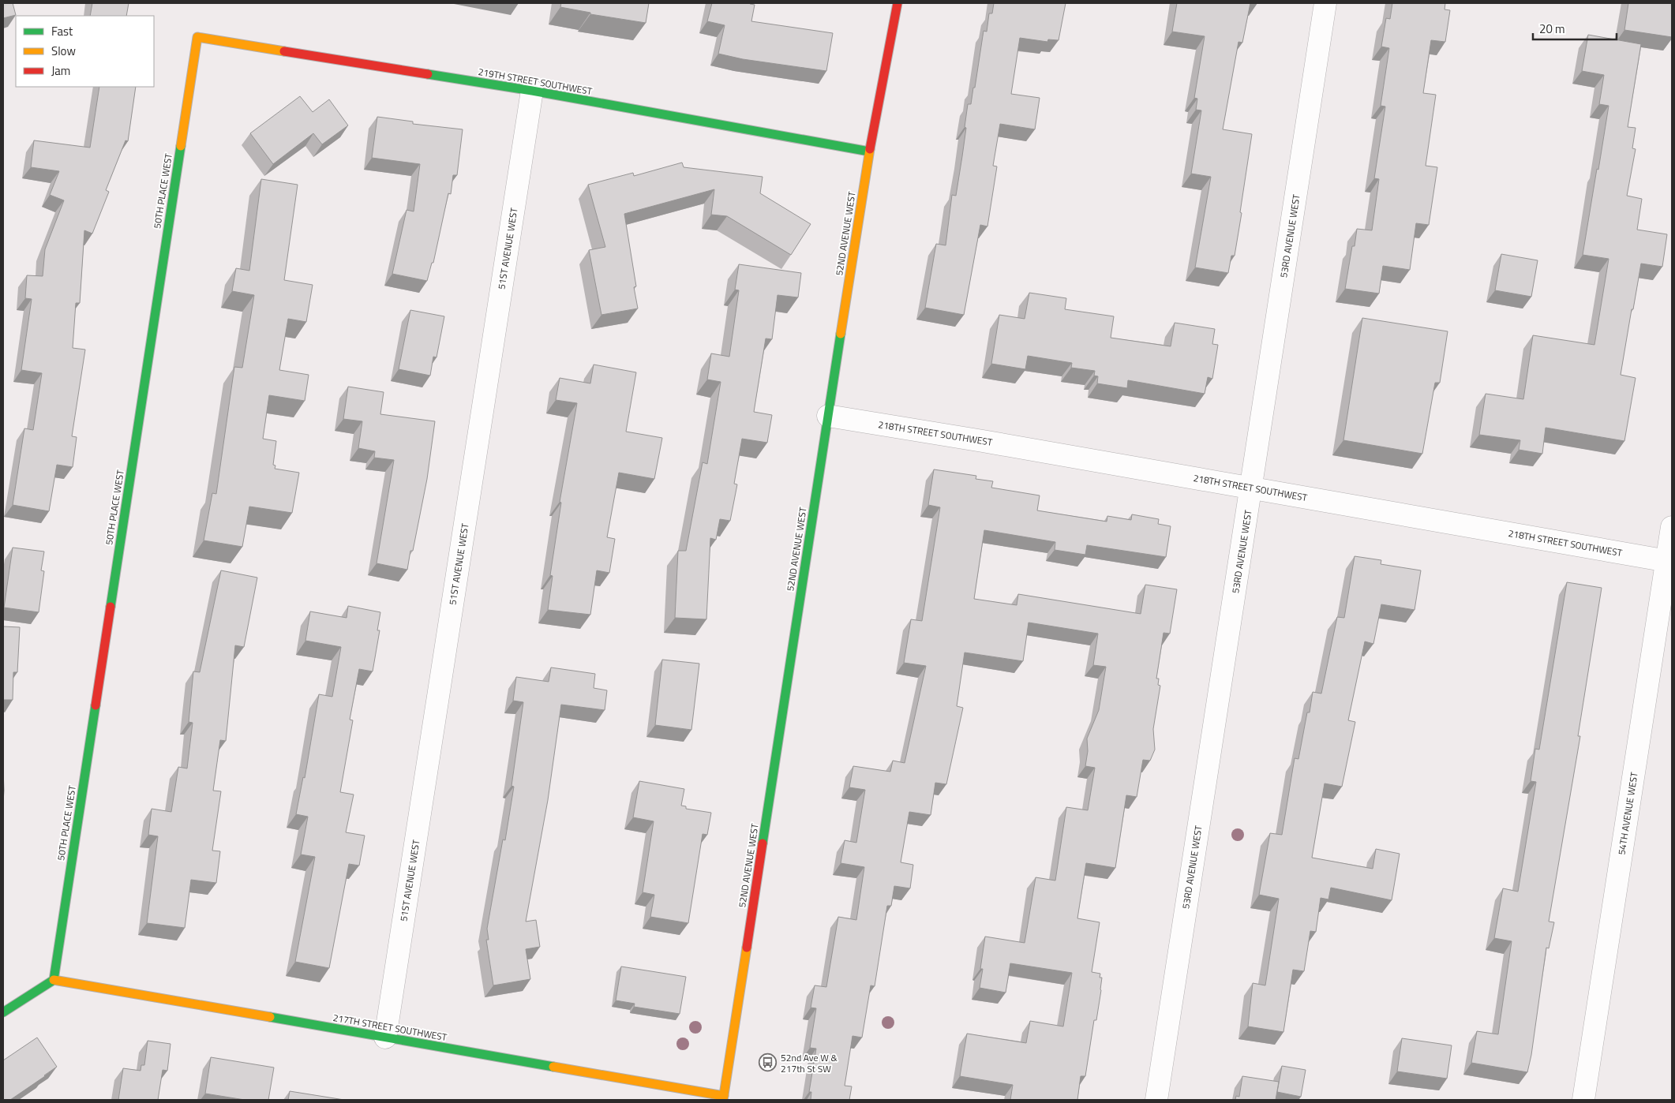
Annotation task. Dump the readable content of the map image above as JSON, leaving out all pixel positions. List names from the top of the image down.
{
  "streets": {
    "street": [
      "219TH STREET SOUTHWEST",
      "50TH PLACE WEST",
      "52ND AVENUE WEST",
      "53RD AVENUE WEST",
      "51ST AVENUE WEST",
      "218TH STREET SOUTHWEST",
      "54TH AVENUE WEST",
      "217TH STREET SOUTHWEST"
    ]
  },
  "crossings": [
    ["219TH STREET SOUTHWEST", "50TH PLACE WEST"],
    ["219TH STREET SOUTHWEST", "52ND AVENUE WEST"],
    ["219TH STREET SOUTHWEST", "51ST AVENUE WEST"],
    ["50TH PLACE WEST", "217TH STREET SOUTHWEST"],
    ["52ND AVENUE WEST", "218TH STREET SOUTHWEST"],
    ["52ND AVENUE WEST", "217TH STREET SOUTHWEST"],
    ["53RD AVENUE WEST", "218TH STREET SOUTHWEST"],
    ["51ST AVENUE WEST", "217TH STREET SOUTHWEST"],
    ["218TH STREET SOUTHWEST", "54TH AVENUE WEST"]
  ],
  "places": {
    "bus stop": ["52nd Ave W & 217th St SW"]
  },
  "legend": ["Fast", "Slow", "Jam"],
  "scale_bar": "20 m"
}
